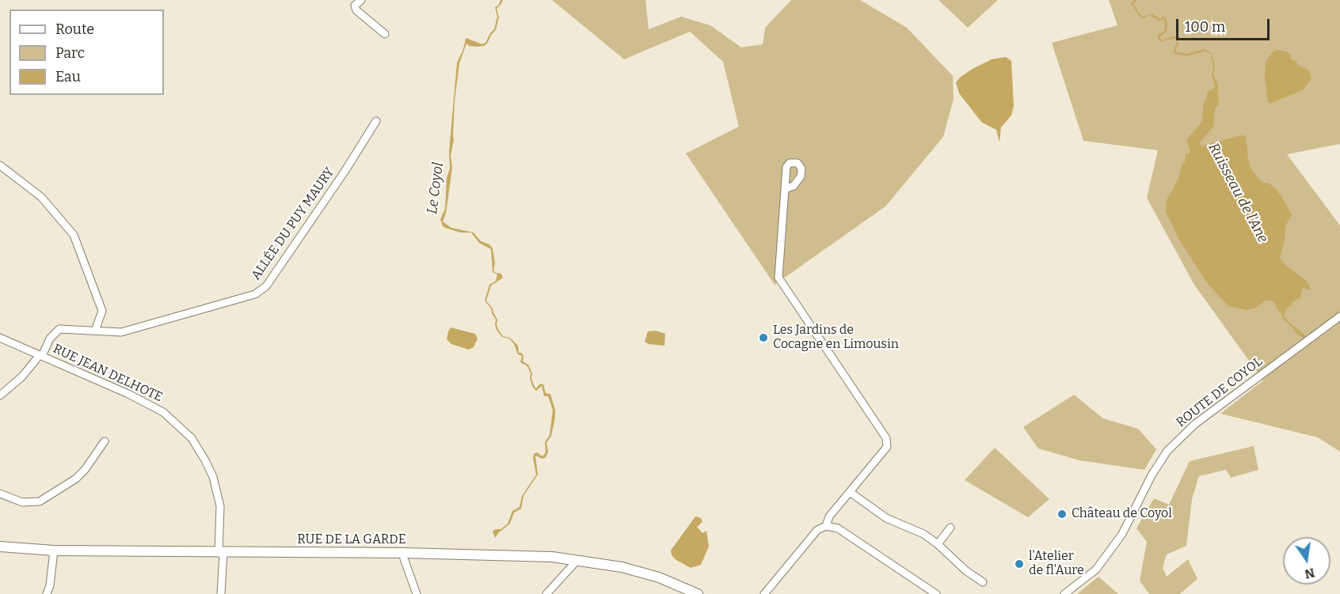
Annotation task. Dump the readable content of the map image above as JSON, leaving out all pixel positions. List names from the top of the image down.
{
  "streets": {
    "main road": ["RUE DE LA GARDE"],
    "street": ["ALLÉE DU PUY MAURY", "RUE JEAN DELHOTE", "ROUTE DE COYOL"]
  },
  "crossings": [
    ["ALLÉE DU PUY MAURY", "RUE JEAN DELHOTE"],
    ["RUE JEAN DELHOTE", "RUE DE LA GARDE"]
  ],
  "water": ["Le Coyol", "Ruisseau de l'Ane"],
  "places": ["Les Jardins de Cocagne en Limousin", "Château de Coyol", "l'Atelier de fl'Aure"],
  "legend": ["Route", "Parc", "Eau"],
  "scale_bar": "100 m",
  "north": "bottom"
}
